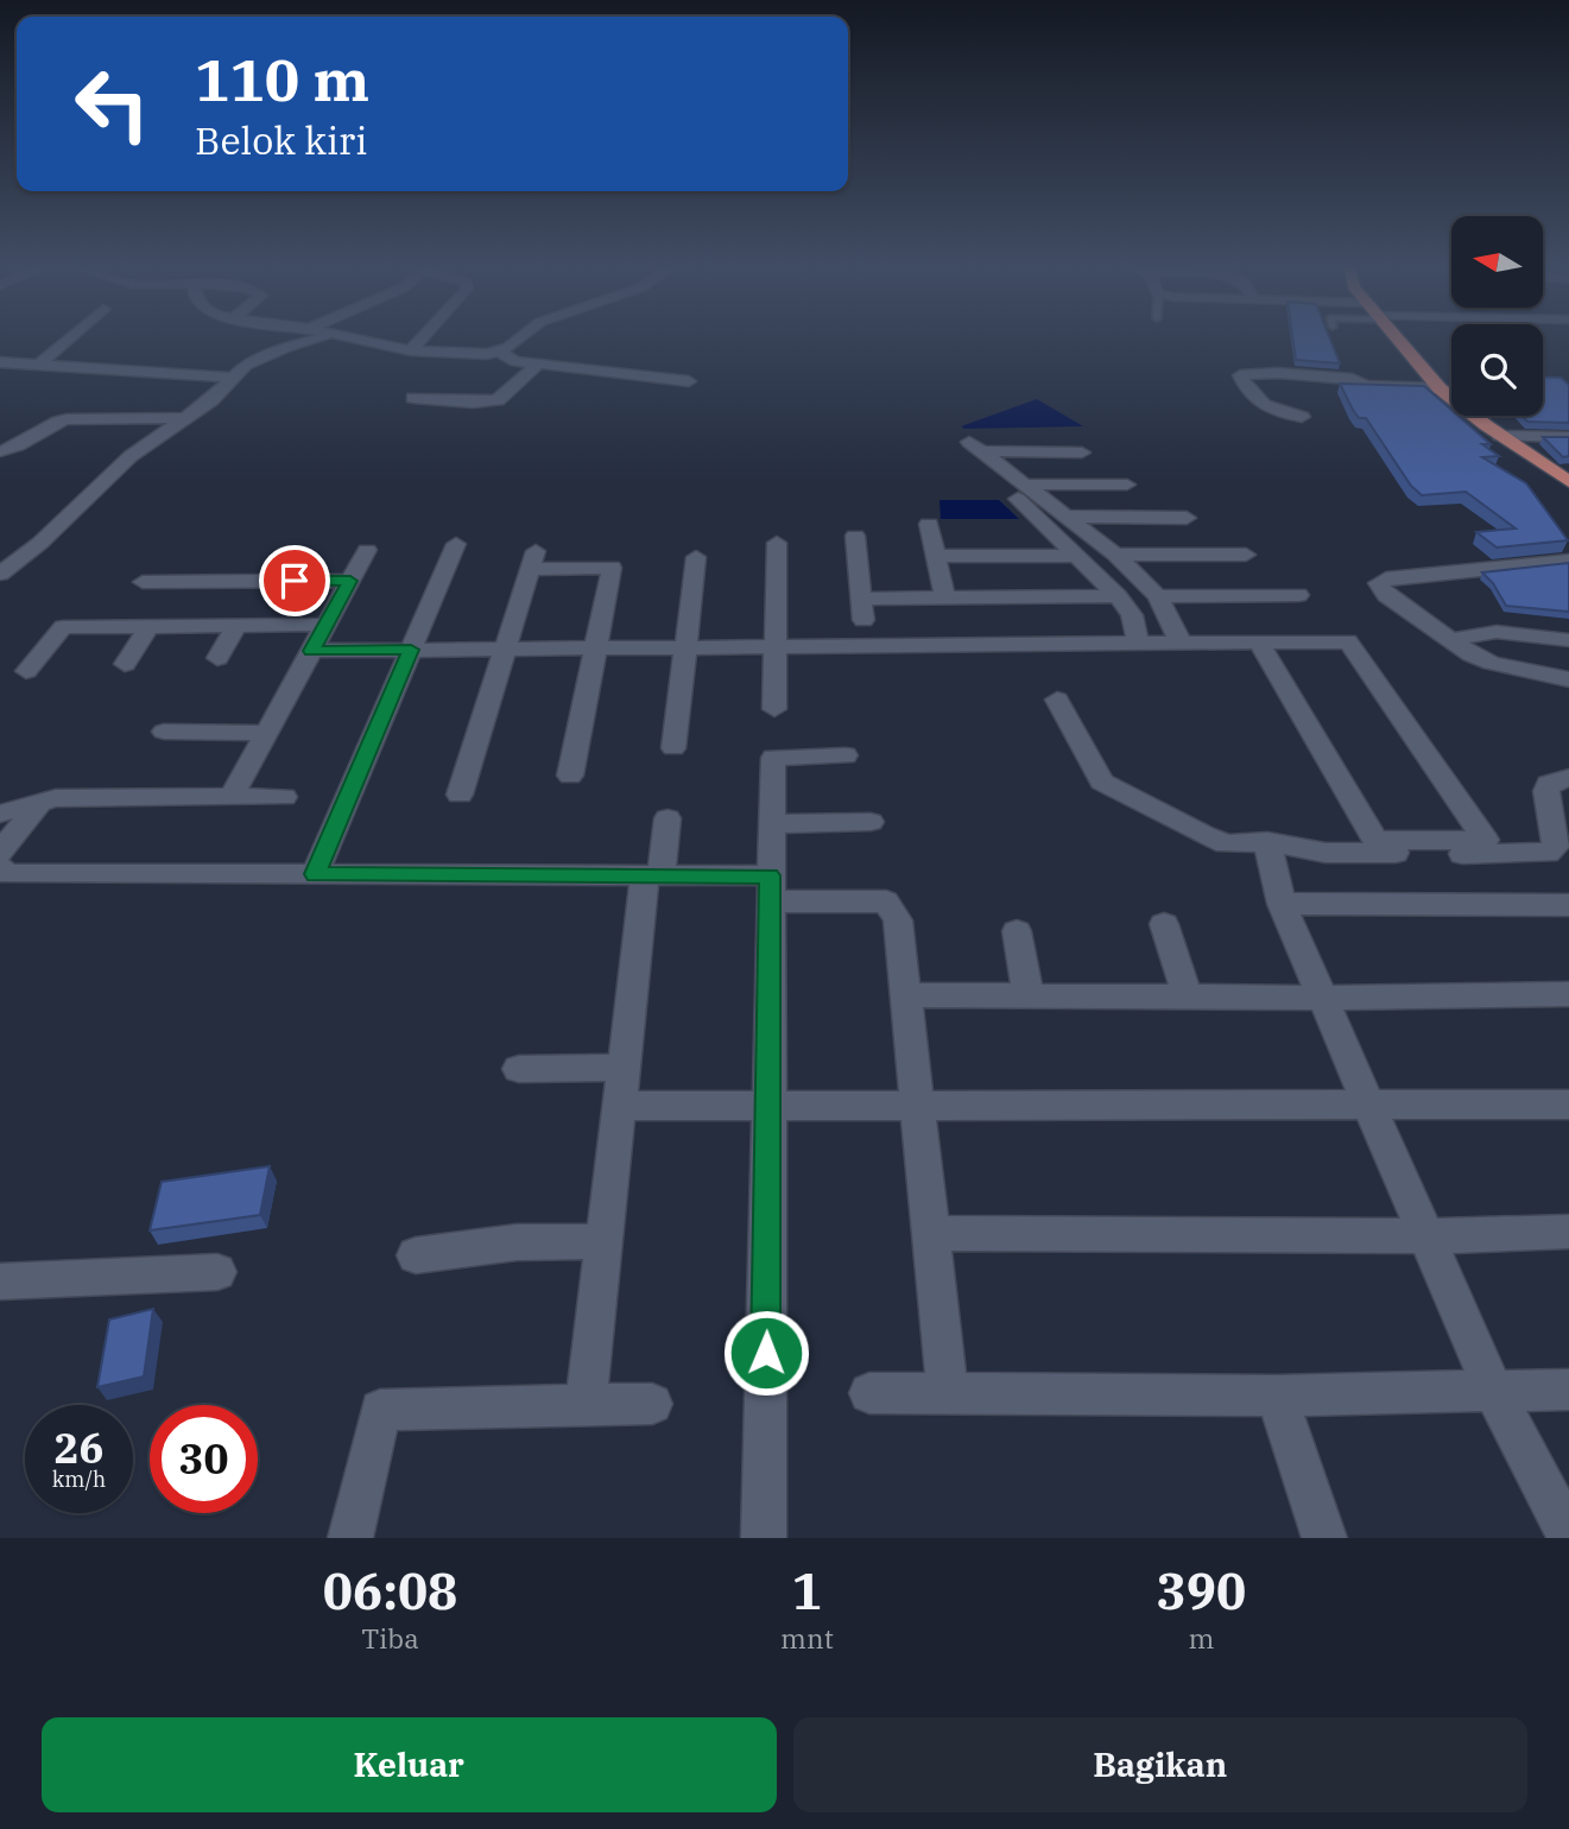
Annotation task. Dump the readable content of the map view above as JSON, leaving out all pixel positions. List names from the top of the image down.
{
  "north": "left",
  "page": {
    "turn": ["110 m", "Belok kiri"],
    "speed": "26 km/h",
    "limit": "30",
    "eta": [
      "06:08",
      "Tiba",
      "1",
      "mnt",
      "390",
      "m"
    ],
    "buttons": ["Keluar", "Bagikan"]
  }
}
